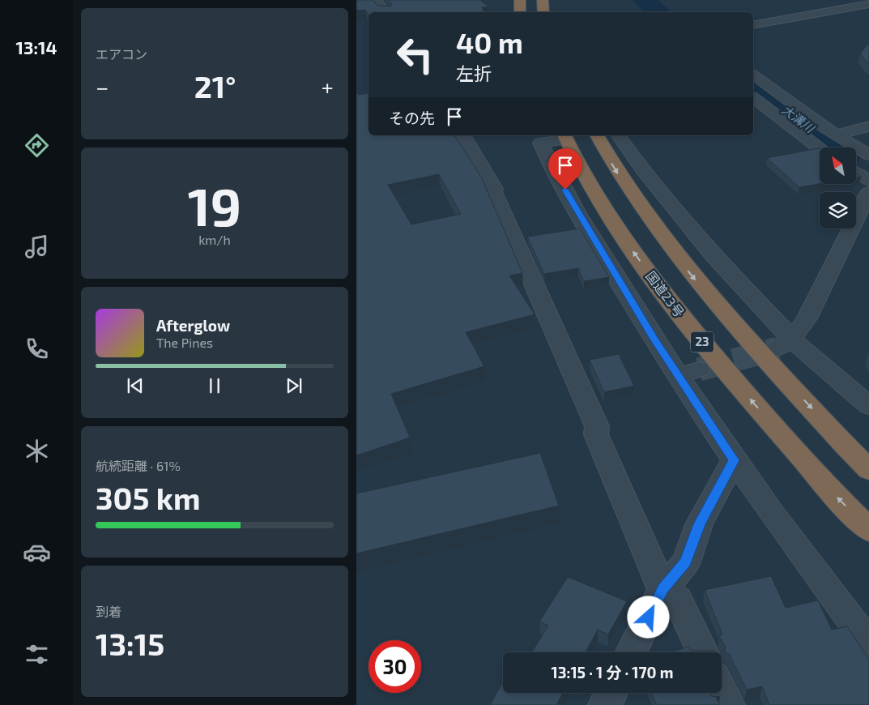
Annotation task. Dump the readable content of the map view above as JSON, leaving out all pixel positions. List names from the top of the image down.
{
  "streets": {
    "highway": ["国道23号", "23"]
  },
  "water": ["大溝川"],
  "north": "top left",
  "page": {
    "tabs": "13:14",
    "tile": [
      "エアコン",
      ["19", "km/h"],
      ["航続距離 · 61%", "305 km"],
      ["到着", "13:15"]
    ],
    "turn": ["40 m", "左折"],
    "heat": ["−", "21°", "+"],
    "then": "その先",
    "song": ["Afterglow", "The Pines"],
    "limit": "30",
    "trip": "13:15 · 1 分 · 170 m"
  }
}
